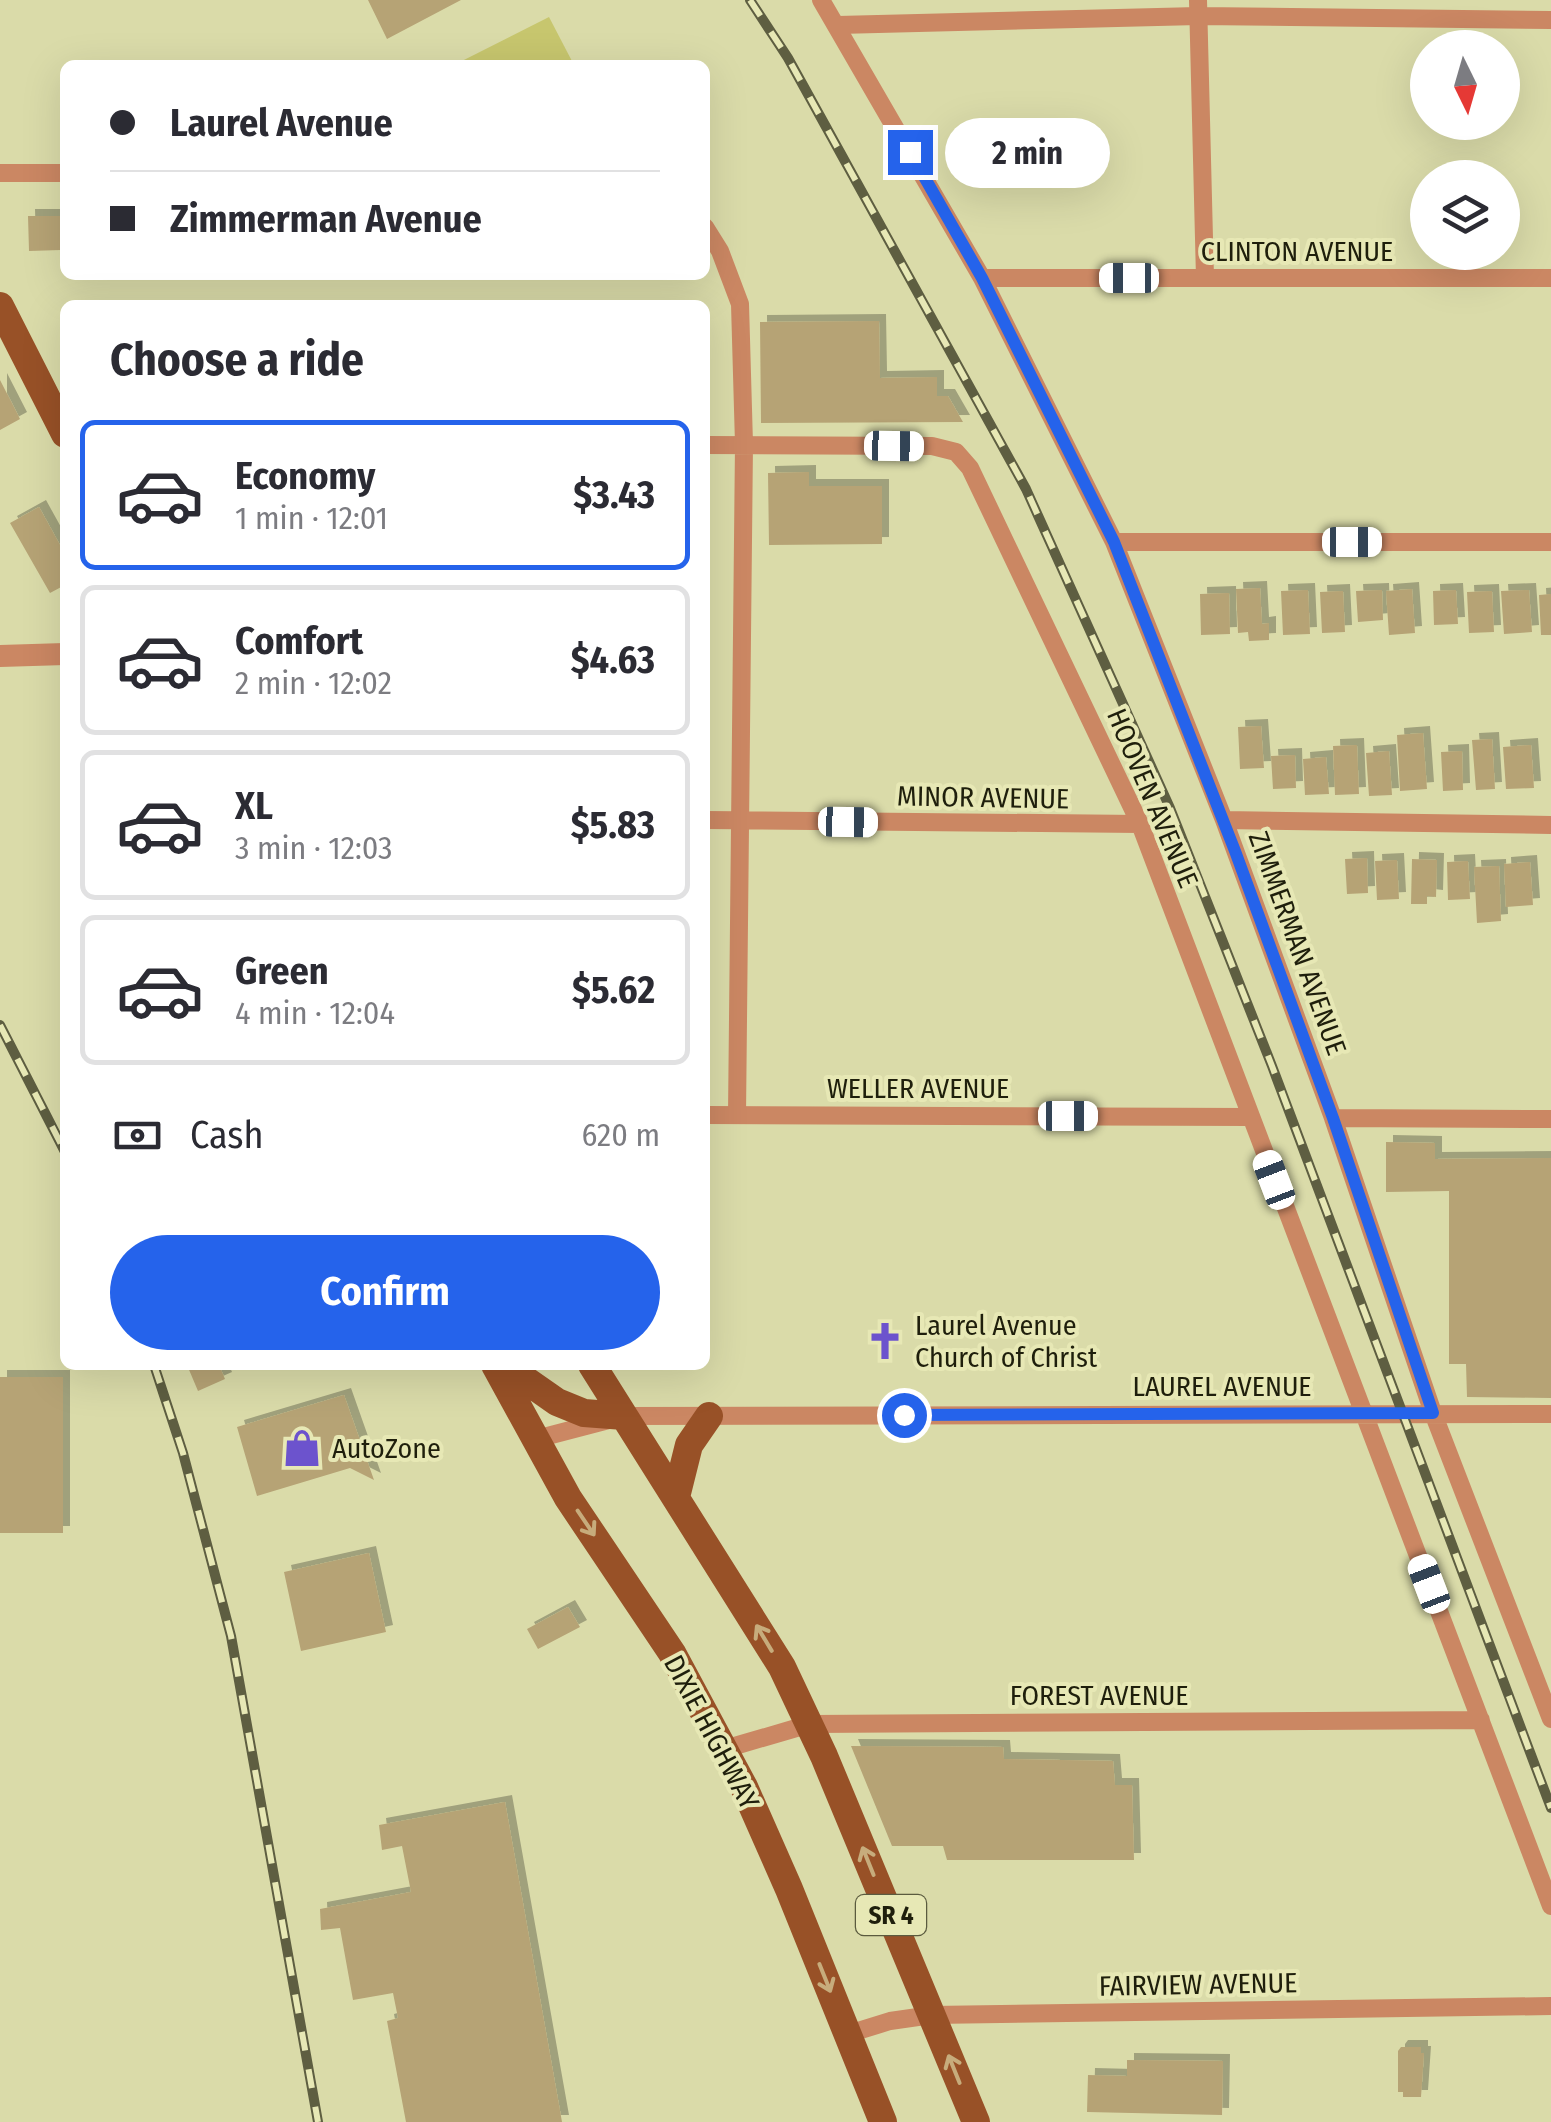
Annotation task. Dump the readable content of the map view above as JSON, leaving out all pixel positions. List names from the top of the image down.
{
  "streets": {
    "main road": ["DIXIE HIGHWAY", "SR 4"],
    "street": [
      "CLINTON AVENUE",
      "MINOR AVENUE",
      "HOOVEN AVENUE",
      "ZIMMERMAN AVENUE",
      "WELLER AVENUE",
      "LAUREL AVENUE",
      "FOREST AVENUE",
      "FAIRVIEW AVENUE"
    ]
  },
  "crossings": [
    ["CLINTON AVENUE", "ZIMMERMAN AVENUE"],
    ["MINOR AVENUE", "HOOVEN AVENUE"],
    ["HOOVEN AVENUE", "WELLER AVENUE"],
    ["HOOVEN AVENUE", "LAUREL AVENUE"],
    ["ZIMMERMAN AVENUE", "LAUREL AVENUE"],
    ["LAUREL AVENUE", "DIXIE HIGHWAY"],
    ["LAUREL AVENUE", "SR 4"],
    ["FOREST AVENUE", "DIXIE HIGHWAY"],
    ["FOREST AVENUE", "SR 4"],
    ["DIXIE HIGHWAY", "FAIRVIEW AVENUE"],
    ["SR 4", "FAIRVIEW AVENUE"]
  ],
  "places": {
    "church": ["Laurel Avenue Church of Christ"],
    "shop": ["AutoZone"]
  },
  "north": "bottom",
  "page": {
    "banner": ["Laurel Avenue", "Zimmerman Avenue"],
    "bubble": "2 min",
    "heading": "Choose a ride",
    "list": [
      {
        "name": "Economy",
        "note": "1 min · 12:01",
        "value": "$3.43"
      },
      {
        "name": "Comfort",
        "note": "2 min · 12:02",
        "value": "$4.63"
      },
      {
        "name": "XL",
        "note": "3 min · 12:03",
        "value": "$5.83"
      },
      {
        "name": "Green",
        "note": "4 min · 12:04",
        "value": "$5.62"
      }
    ],
    "pay": ["Cash", "620 m"],
    "buttons": "Confirm"
  }
}
